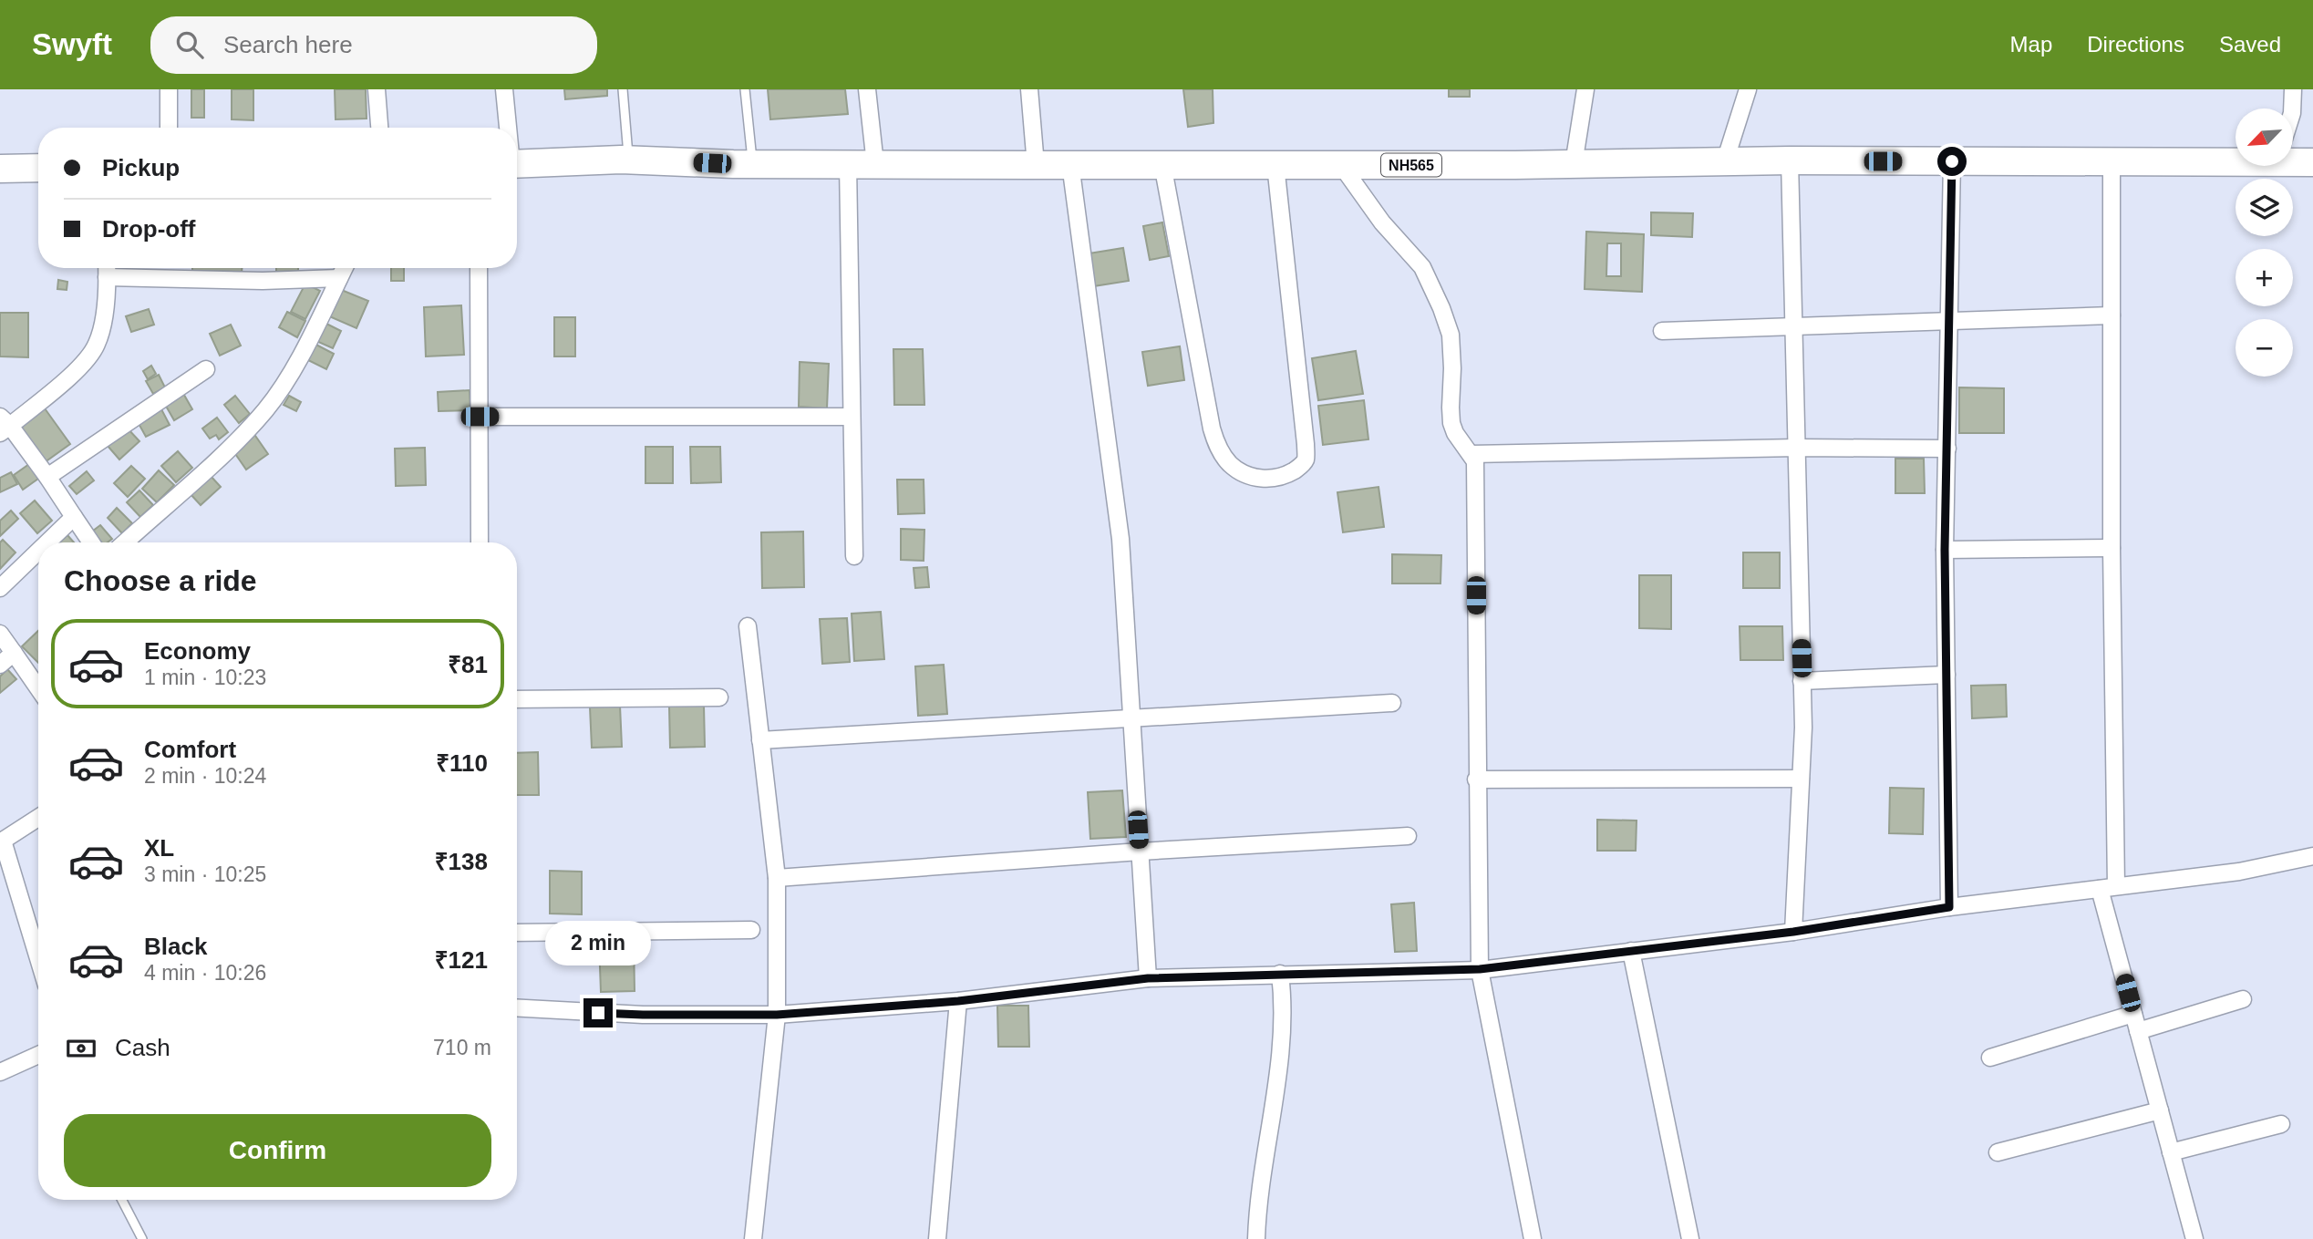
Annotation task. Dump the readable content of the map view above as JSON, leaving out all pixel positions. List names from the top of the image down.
{
  "streets": {
    "highway": ["NH565"]
  },
  "north": "bottom left",
  "page": {
    "header": "Swyft",
    "search": "Search here",
    "nav": ["Map", "Directions", "Saved"],
    "map_buttons": ["+", "−"],
    "banner": ["Pickup", "Drop-off"],
    "heading": "Choose a ride",
    "list": [
      {
        "name": "Economy",
        "note": "1 min · 10:23",
        "value": "₹81"
      },
      {
        "name": "Comfort",
        "note": "2 min · 10:24",
        "value": "₹110"
      },
      {
        "name": "XL",
        "note": "3 min · 10:25",
        "value": "₹138"
      },
      {
        "name": "Black",
        "note": "4 min · 10:26",
        "value": "₹121"
      }
    ],
    "bubble": "2 min",
    "pay": ["Cash", "710 m"],
    "buttons": "Confirm"
  }
}
